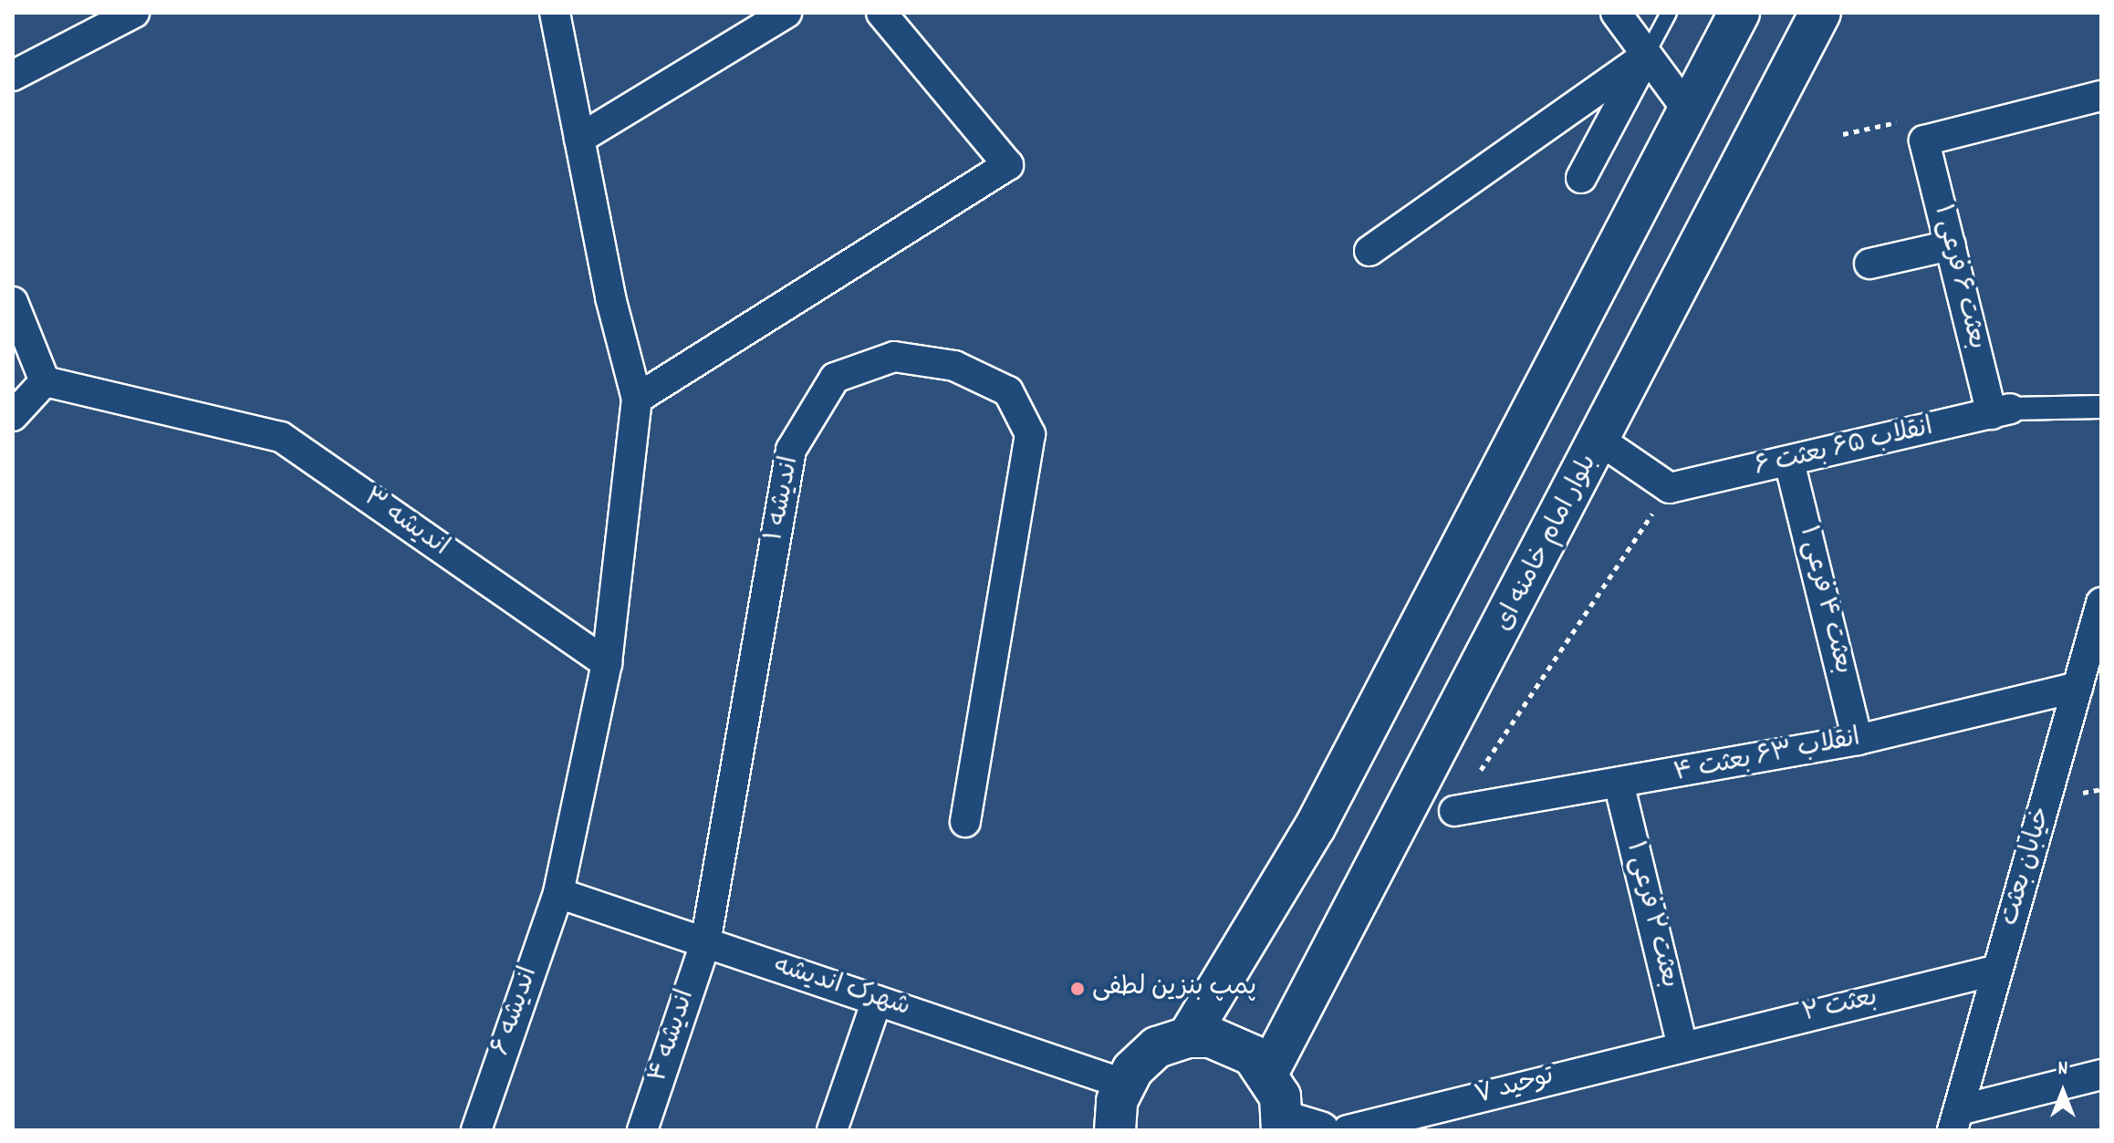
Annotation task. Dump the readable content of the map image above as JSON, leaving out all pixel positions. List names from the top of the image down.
{
  "streets": {
    "main road": ["بلوار امام خامنه ای"],
    "street": [
      "بعثت ۶ فرعی ۱",
      "انقلاب ۶۵ بعثت ۶",
      "اندیشه ۱",
      "اندیشه ۳",
      "بعثت ۴ فرعی ۱",
      "انقلاب ۶۳ بعثت ۴",
      "خیابان بعثت",
      "بعثت ۲ فرعی ۱",
      "شهرک اندیشه",
      "بعثت ۲",
      "اندیشه ۶",
      "اندیشه ۴",
      "توحید ۷"
    ]
  },
  "crossings": [
    ["بعثت ۶ فرعی ۱", "انقلاب ۶۵ بعثت ۶"],
    ["انقلاب ۶۵ بعثت ۶", "بعثت ۴ فرعی ۱"],
    ["اندیشه ۱", "شهرک اندیشه"],
    ["اندیشه ۱", "اندیشه ۴"],
    ["بعثت ۴ فرعی ۱", "انقلاب ۶۳ بعثت ۴"],
    ["انقلاب ۶۳ بعثت ۴", "خیابان بعثت"],
    ["انقلاب ۶۳ بعثت ۴", "بعثت ۲ فرعی ۱"],
    ["خیابان بعثت", "بعثت ۲"],
    ["بعثت ۲ فرعی ۱", "بعثت ۲"],
    ["بعثت ۲ فرعی ۱", "توحید ۷"],
    ["شهرک اندیشه", "اندیشه ۶"],
    ["شهرک اندیشه", "اندیشه ۴"],
    ["بعثت ۲", "توحید ۷"]
  ],
  "places": ["پمپ بنزین لطفی"],
  "north": "top"
}
